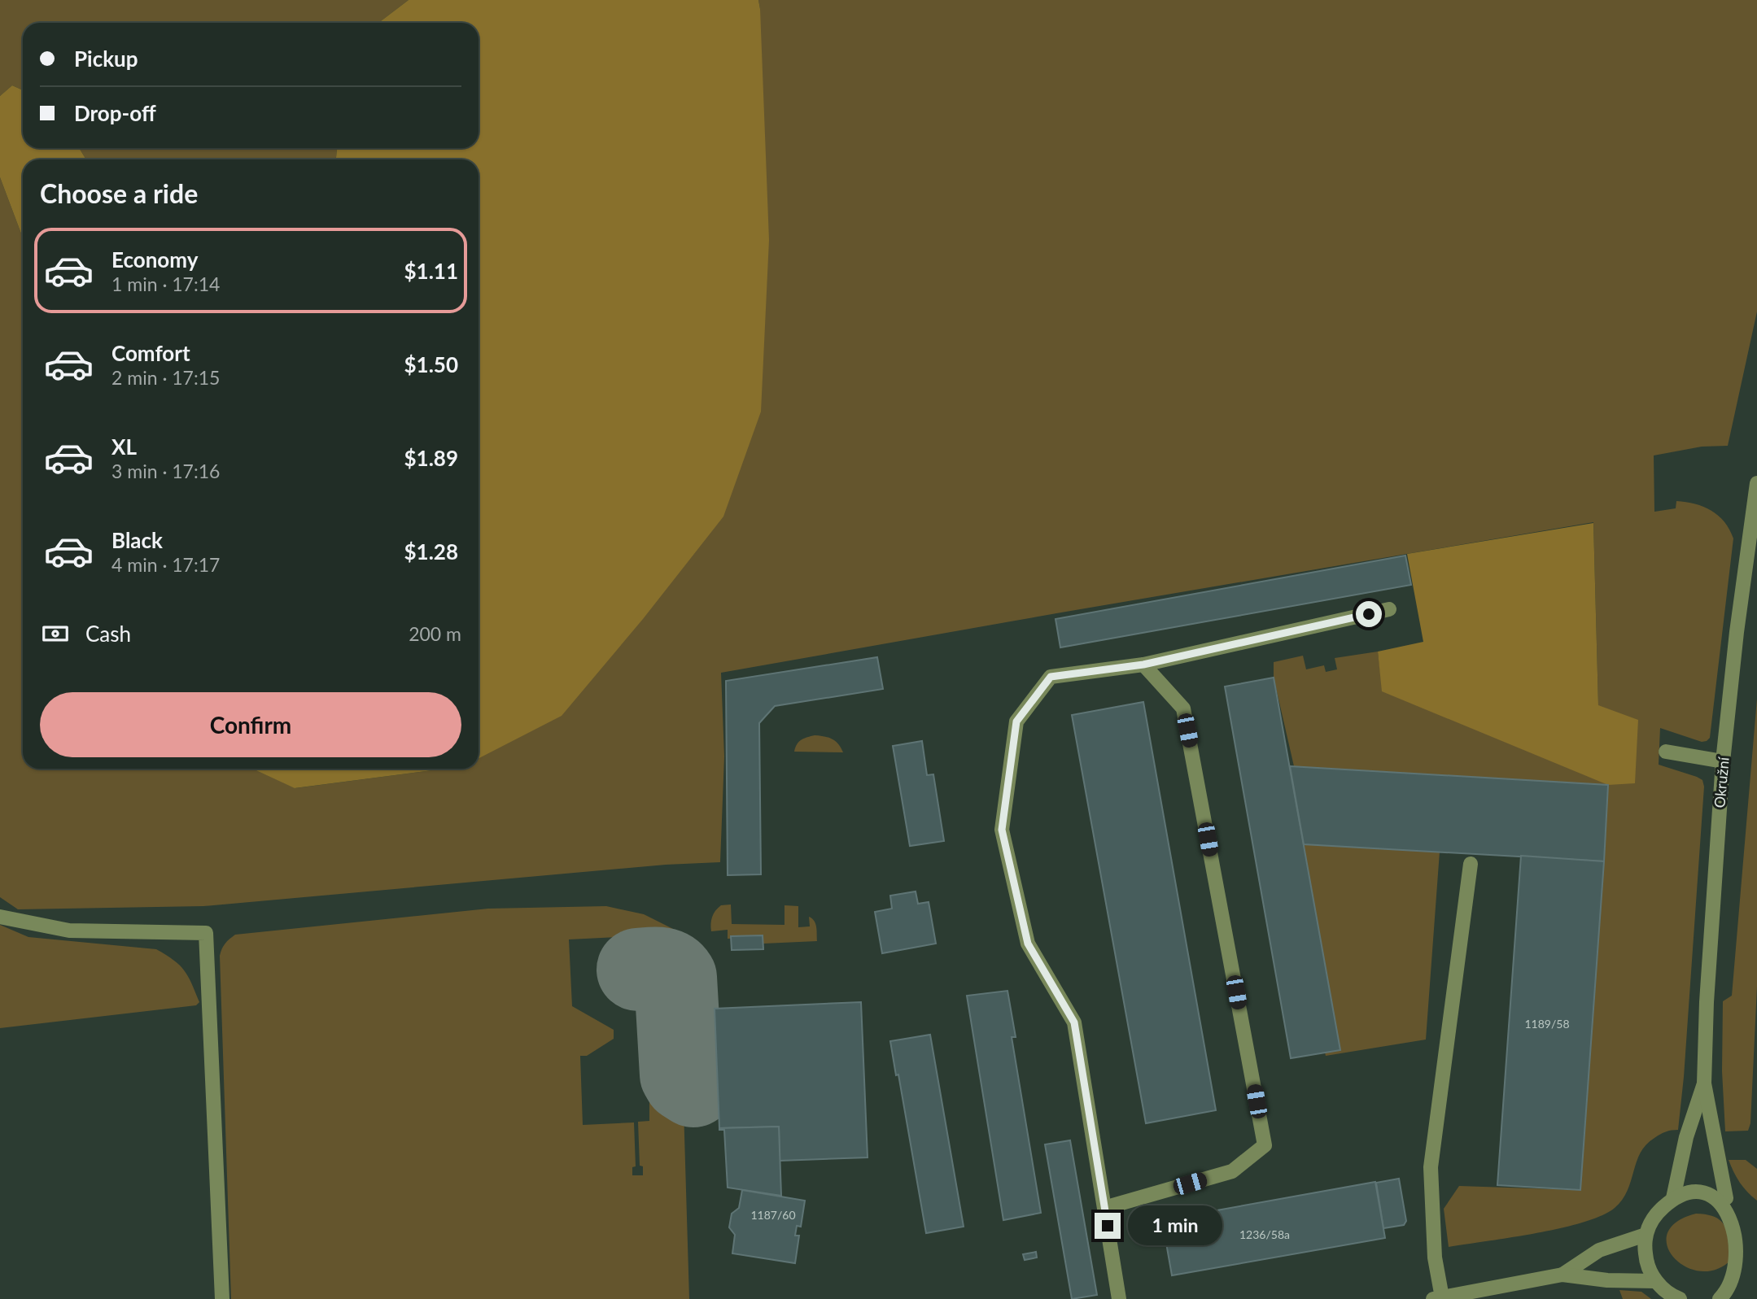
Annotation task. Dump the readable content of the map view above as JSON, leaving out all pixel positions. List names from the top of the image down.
{
  "streets": {
    "street": ["Okružní"]
  },
  "house_numbers": ["1189/58", "1187/60", "1236/58a"],
  "page": {
    "banner": ["Pickup", "Drop-off"],
    "heading": "Choose a ride",
    "list": [
      {
        "name": "Economy",
        "note": "1 min · 17:14",
        "value": "$1.11"
      },
      {
        "name": "Comfort",
        "note": "2 min · 17:15",
        "value": "$1.50"
      },
      {
        "name": "XL",
        "note": "3 min · 17:16",
        "value": "$1.89"
      },
      {
        "name": "Black",
        "note": "4 min · 17:17",
        "value": "$1.28"
      }
    ],
    "pay": ["Cash", "200 m"],
    "buttons": "Confirm",
    "bubble": "1 min"
  }
}
